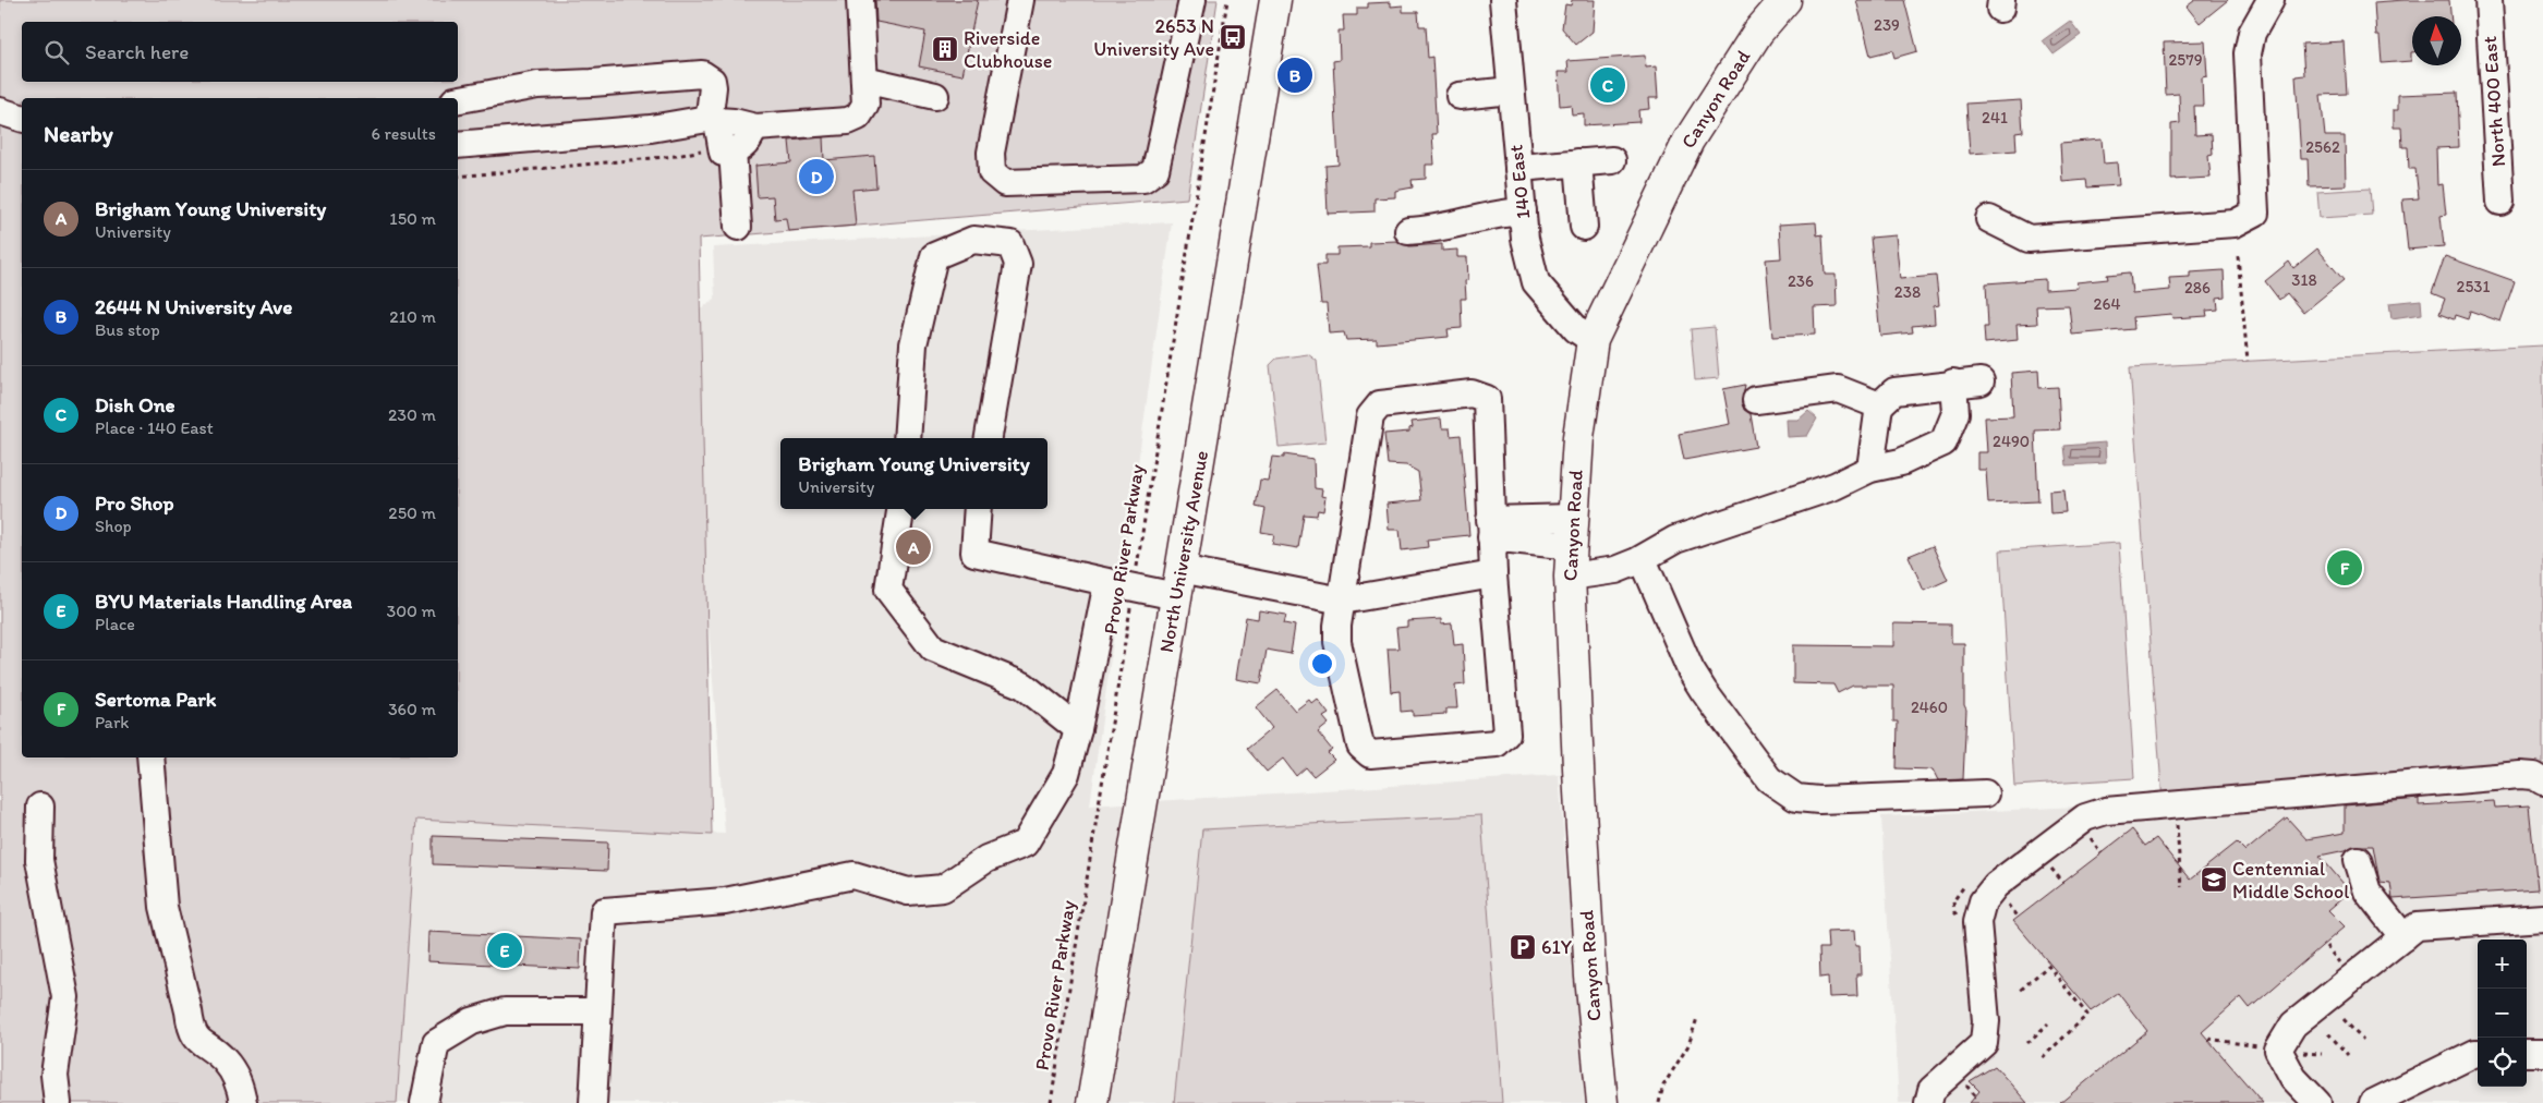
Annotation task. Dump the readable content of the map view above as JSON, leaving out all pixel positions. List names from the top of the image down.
{
  "streets": {
    "main road": ["Canyon Road", "North University Avenue"],
    "street": ["North 400 East", "140 East"],
    "path": ["Provo River Parkway"]
  },
  "crossings": [
    ["Canyon Road", "140 East"]
  ],
  "places": {
    "bus stop": ["2653 N University Ave"],
    "building": ["Riverside Clubhouse"],
    "school or university": ["Centennial Middle School"],
    "parking": ["61Y"]
  },
  "house_numbers": [
    "239",
    "2579",
    "241",
    "2562",
    "318",
    "236",
    "2531",
    "286",
    "238",
    "264",
    "2490",
    "2460"
  ],
  "north": "top",
  "page": {
    "search": "Search here",
    "pins": [
      "B",
      "C",
      "D",
      "A",
      "F",
      "E"
    ],
    "heading": ["Nearby", "6 results"],
    "list": [
      {
        "mark": "A",
        "name": "Brigham Young University",
        "note": "University",
        "value": "150 m"
      },
      {
        "mark": "B",
        "name": "2644 N University Ave",
        "note": "Bus stop",
        "value": "210 m"
      },
      {
        "mark": "C",
        "name": "Dish One",
        "note": "Place · 140 East",
        "value": "230 m"
      },
      {
        "mark": "D",
        "name": "Pro Shop",
        "note": "Shop",
        "value": "250 m"
      },
      {
        "mark": "E",
        "name": "BYU Materials Handling Area",
        "note": "Place",
        "value": "300 m"
      },
      {
        "mark": "F",
        "name": "Sertoma Park",
        "note": "Park",
        "value": "360 m"
      }
    ],
    "popup": ["Brigham Young University", "University"],
    "map_buttons": ["+", "−"]
  }
}
